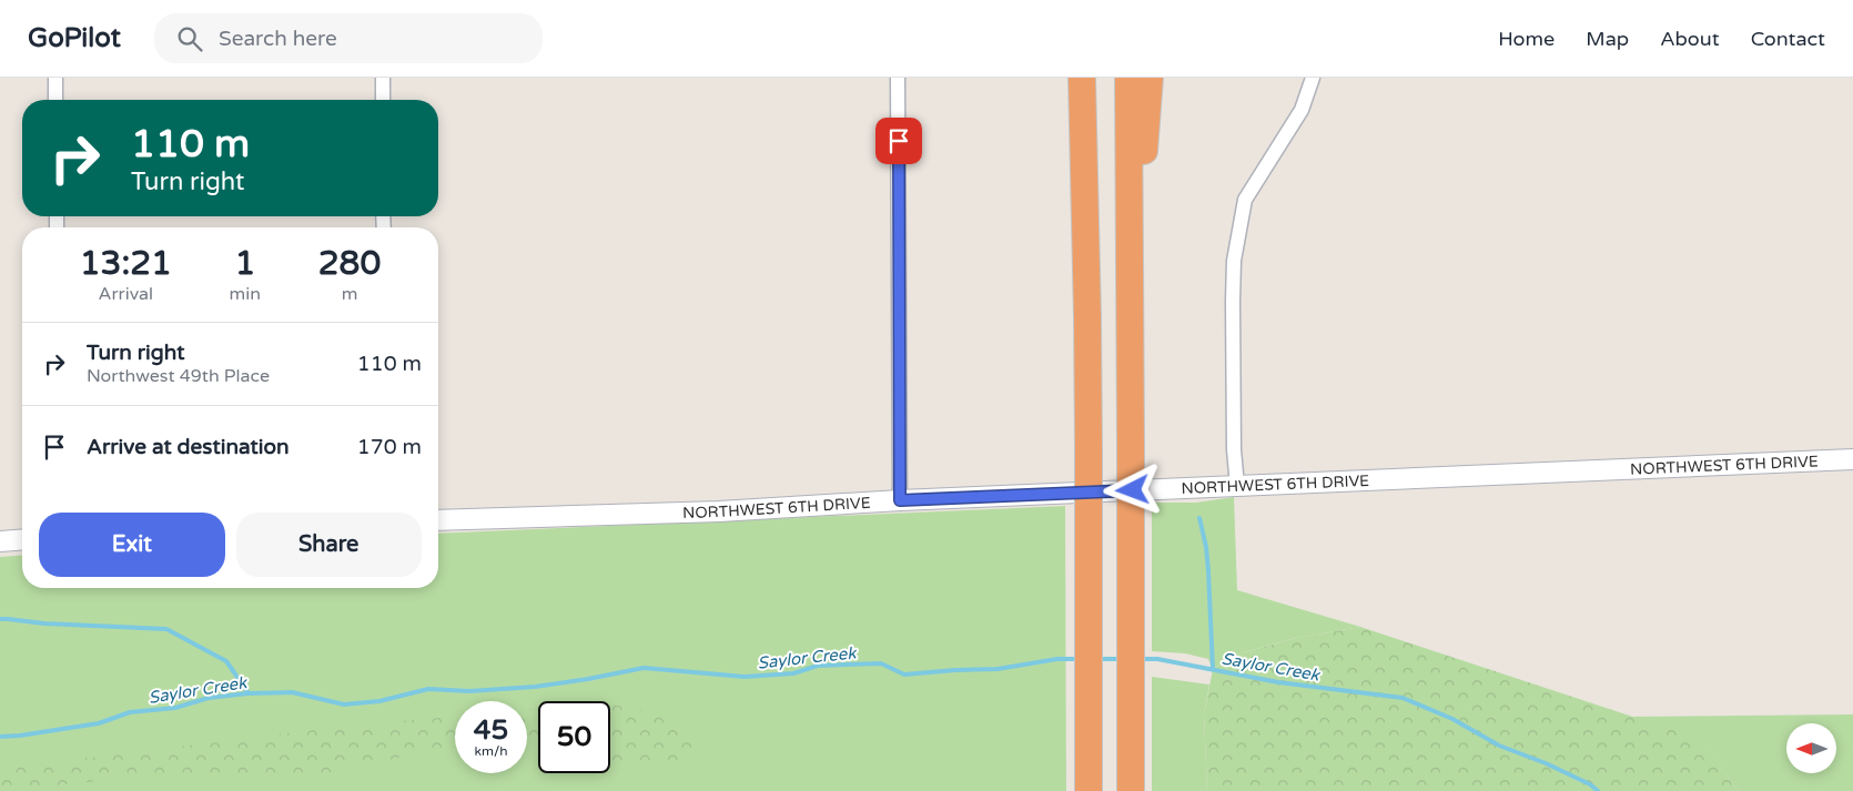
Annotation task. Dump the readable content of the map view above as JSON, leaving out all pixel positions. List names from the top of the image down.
{
  "streets": {
    "main road": ["NORTHWEST 6TH DRIVE"]
  },
  "water": ["Saylor Creek"],
  "north": "left",
  "page": {
    "header": "GoPilot",
    "search": "Search here",
    "nav": [
      "Home",
      "Map",
      "About",
      "Contact"
    ],
    "turn": ["110 m", "Turn right"],
    "eta": [
      "13:21",
      "Arrival",
      "1",
      "min",
      "280",
      "m"
    ],
    "list": [
      {
        "name": "Turn right",
        "note": "Northwest 49th Place",
        "value": "110 m"
      },
      {
        "name": "Arrive at destination",
        "value": "170 m"
      }
    ],
    "buttons": ["Exit", "Share"],
    "speed": "45 km/h",
    "limit": "50"
  }
}
